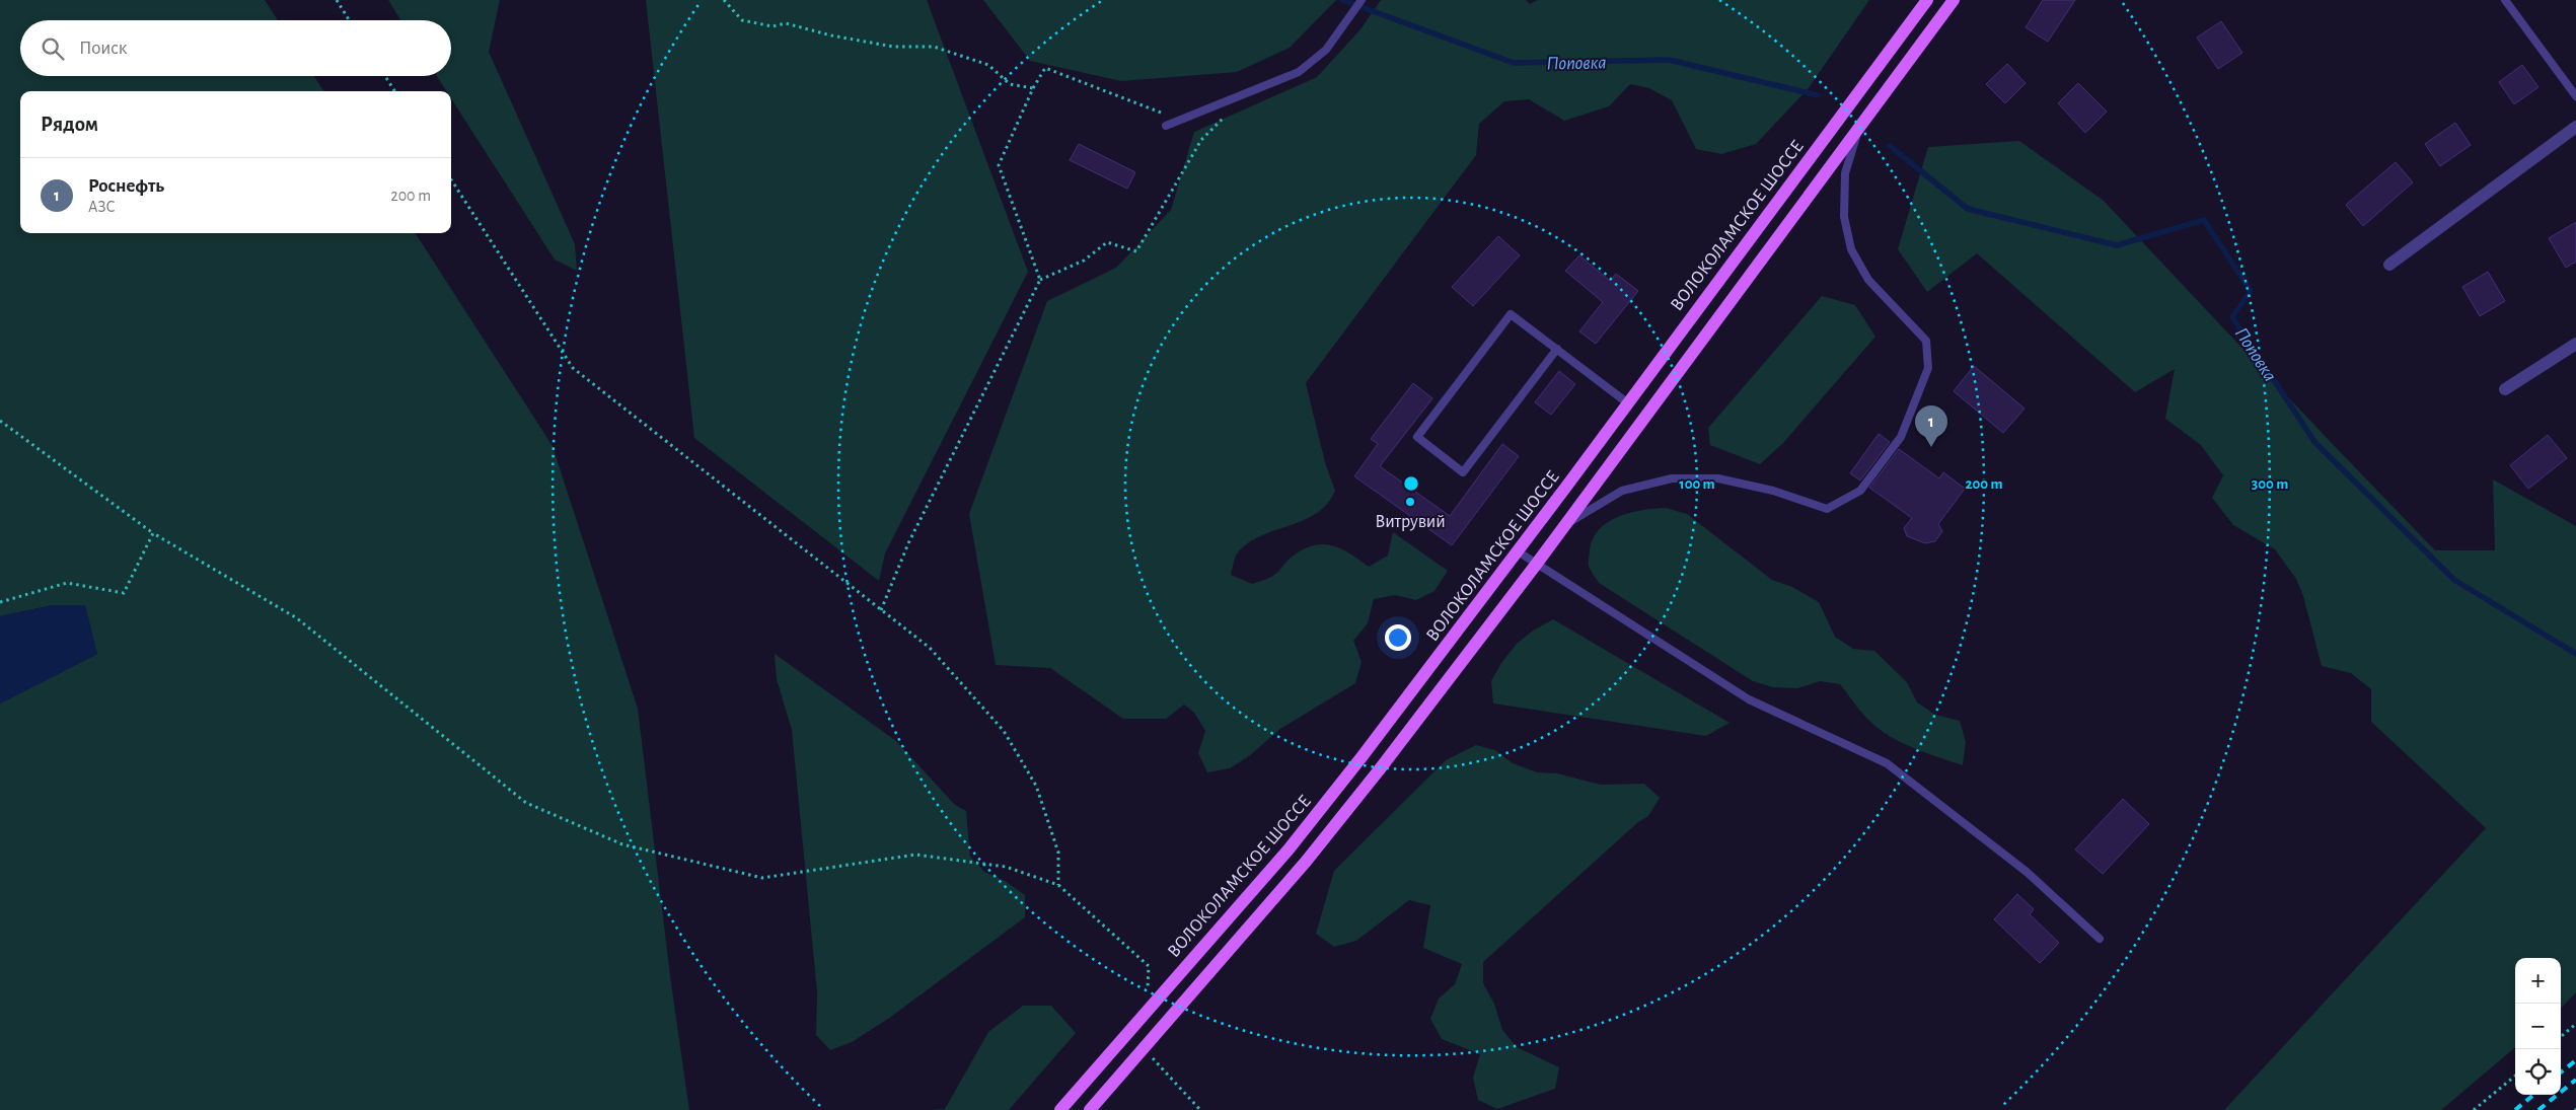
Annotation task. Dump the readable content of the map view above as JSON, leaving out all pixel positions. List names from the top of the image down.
{
  "streets": {
    "main road": ["ВОЛОКОЛАМСКОЕ ШОССЕ"]
  },
  "water": ["Поповка"],
  "places": ["Витрувий"],
  "page": {
    "search": "Поиск",
    "heading": "Рядом",
    "list": [
      {
        "mark": "1",
        "name": "Роснефть",
        "note": "АЗС",
        "value": "200 m"
      }
    ],
    "pins": "1",
    "map_buttons": ["+", "−"]
  },
  "rings": ["100 m", "200 m", "300 m"]
}
